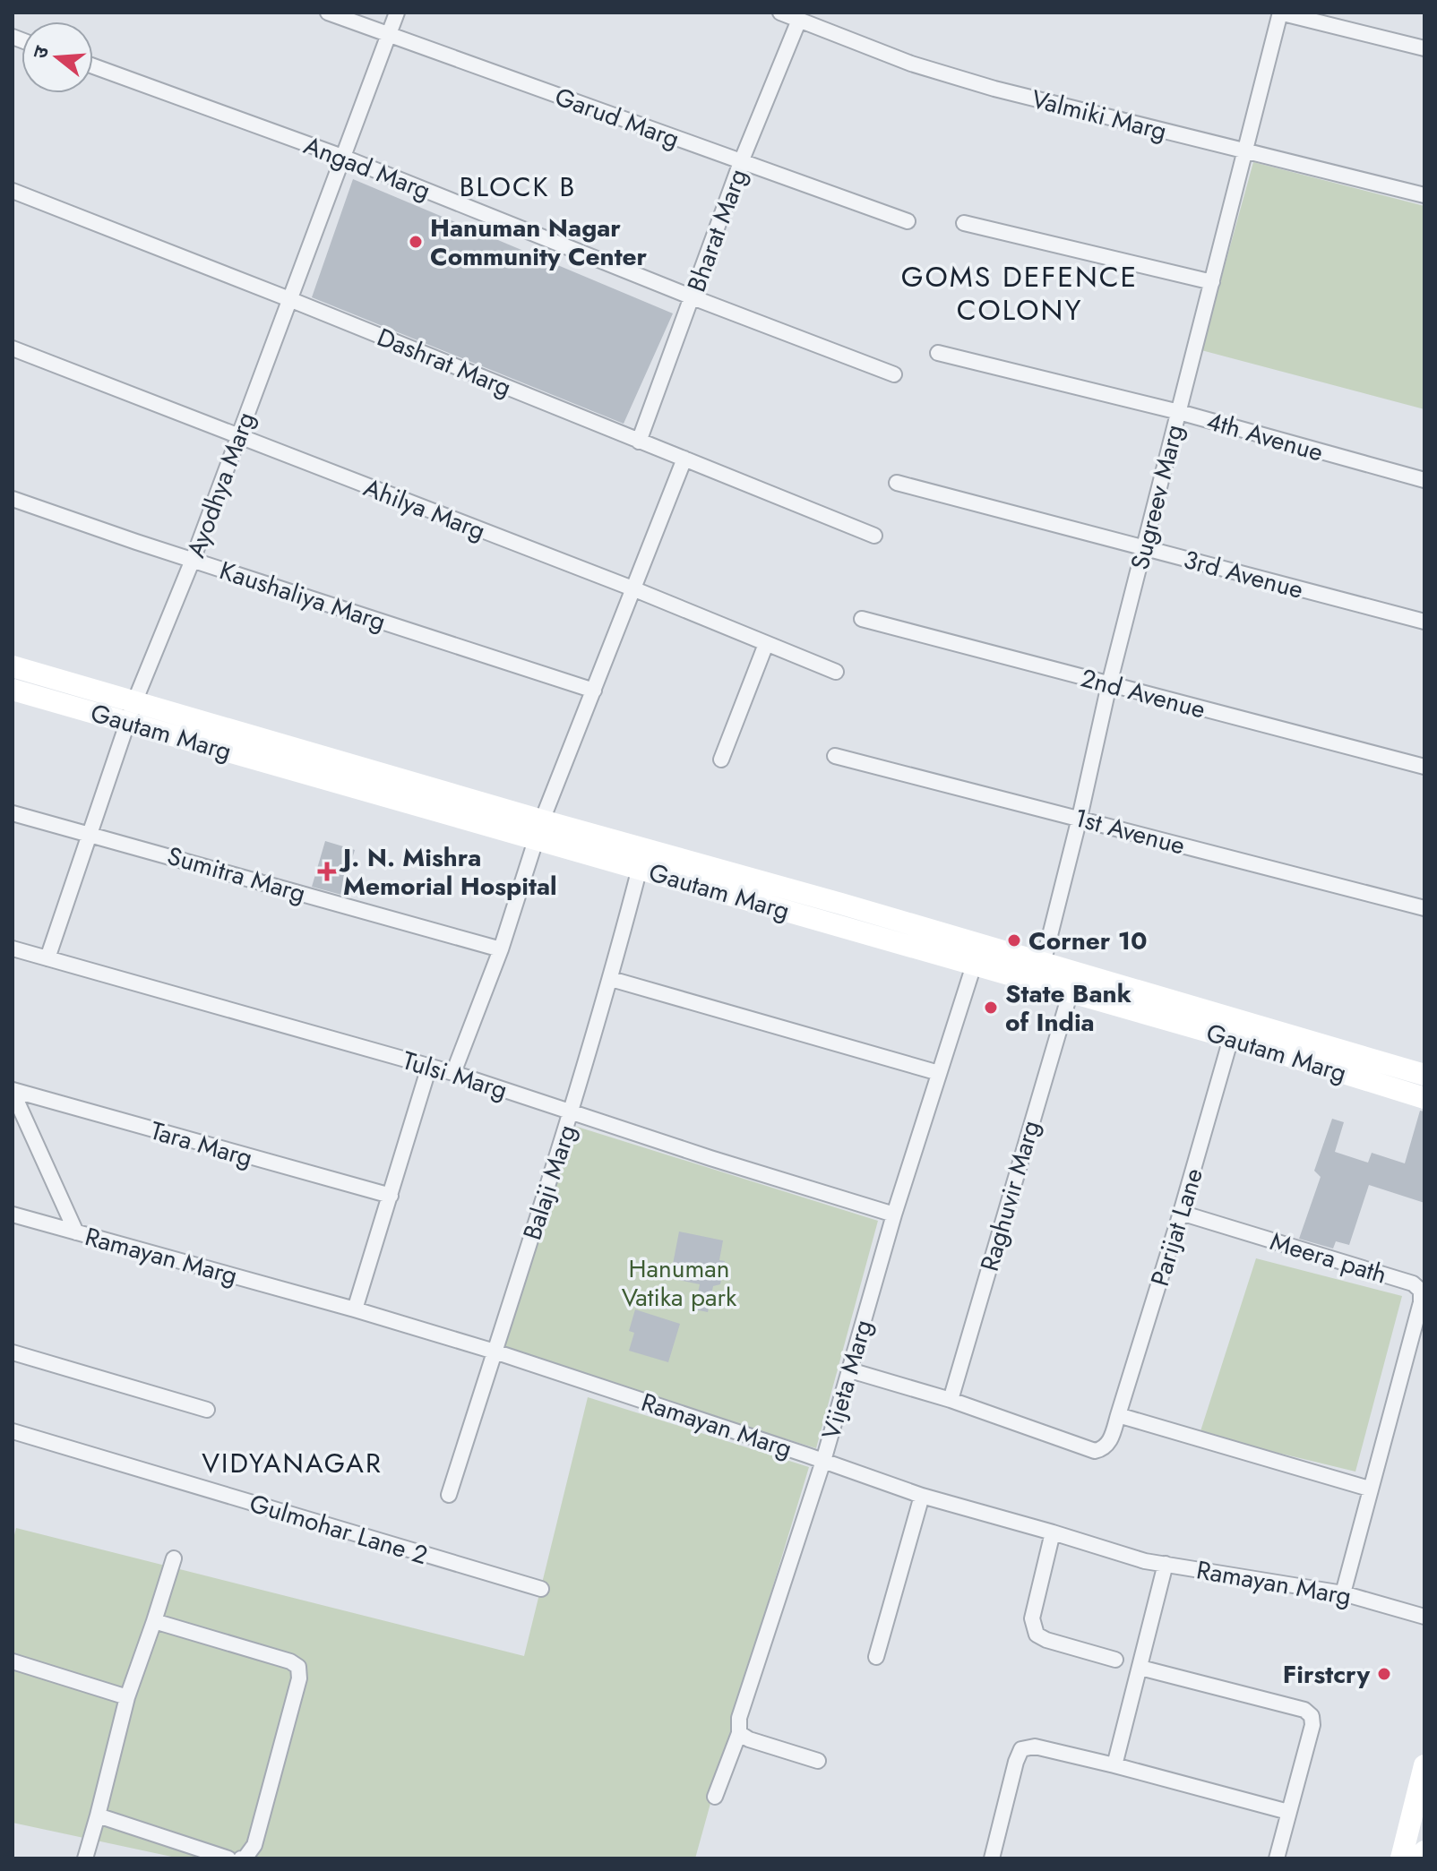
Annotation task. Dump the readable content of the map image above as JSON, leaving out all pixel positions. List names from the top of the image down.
{
  "streets": {
    "street": [
      "Valmiki Marg",
      "Garud Marg",
      "Angad Marg",
      "Bharat Marg",
      "Dashrat Marg",
      "4th Avenue",
      "Ayodhya Marg",
      "Sugreev Marg",
      "Ahilya Marg",
      "3rd Avenue",
      "Kaushaliya Marg",
      "2nd Avenue",
      "Gautam Marg",
      "1st Avenue",
      "Sumitra Marg",
      "Tulsi Marg",
      "Tara Marg",
      "Balaji Marg",
      "Raghuvir Marg",
      "Parijat Lane",
      "Ramayan Marg",
      "Meera path",
      "Vijeta Marg",
      "Gulmohar Lane 2"
    ]
  },
  "crossings": [
    ["Valmiki Marg", "Bharat Marg"],
    ["Valmiki Marg", "Sugreev Marg"],
    ["Garud Marg", "Bharat Marg"],
    ["Garud Marg", "Ayodhya Marg"],
    ["Angad Marg", "Bharat Marg"],
    ["Angad Marg", "Ayodhya Marg"],
    ["Bharat Marg", "Dashrat Marg"],
    ["Dashrat Marg", "Ayodhya Marg"],
    ["4th Avenue", "Sugreev Marg"],
    ["Ayodhya Marg", "Ahilya Marg"],
    ["Ayodhya Marg", "Kaushaliya Marg"],
    ["Ayodhya Marg", "Gautam Marg"],
    ["Ayodhya Marg", "Sumitra Marg"],
    ["Ayodhya Marg", "Tulsi Marg"],
    ["Sugreev Marg", "3rd Avenue"],
    ["Sugreev Marg", "2nd Avenue"],
    ["Sugreev Marg", "Gautam Marg"],
    ["Sugreev Marg", "1st Avenue"],
    ["Gautam Marg", "Balaji Marg"],
    ["Gautam Marg", "Raghuvir Marg"],
    ["Gautam Marg", "Parijat Lane"],
    ["Gautam Marg", "Vijeta Marg"],
    ["Tulsi Marg", "Balaji Marg"],
    ["Tulsi Marg", "Vijeta Marg"],
    ["Balaji Marg", "Ramayan Marg"],
    ["Raghuvir Marg", "Parijat Lane"],
    ["Parijat Lane", "Meera path"],
    ["Ramayan Marg", "Meera path"],
    ["Ramayan Marg", "Vijeta Marg"]
  ],
  "districts": ["BLOCK B", "GOMS DEFENCE COLONY", "VIDYANAGAR"],
  "parks": ["Hanuman Vatika park"],
  "places": {
    "other": [
      "Hanuman Nagar Community Center",
      "Corner 10",
      "State Bank of India",
      "Firstcry"
    ],
    "health": ["J. N. Mishra Memorial Hospital"]
  },
  "north": "left"
}
